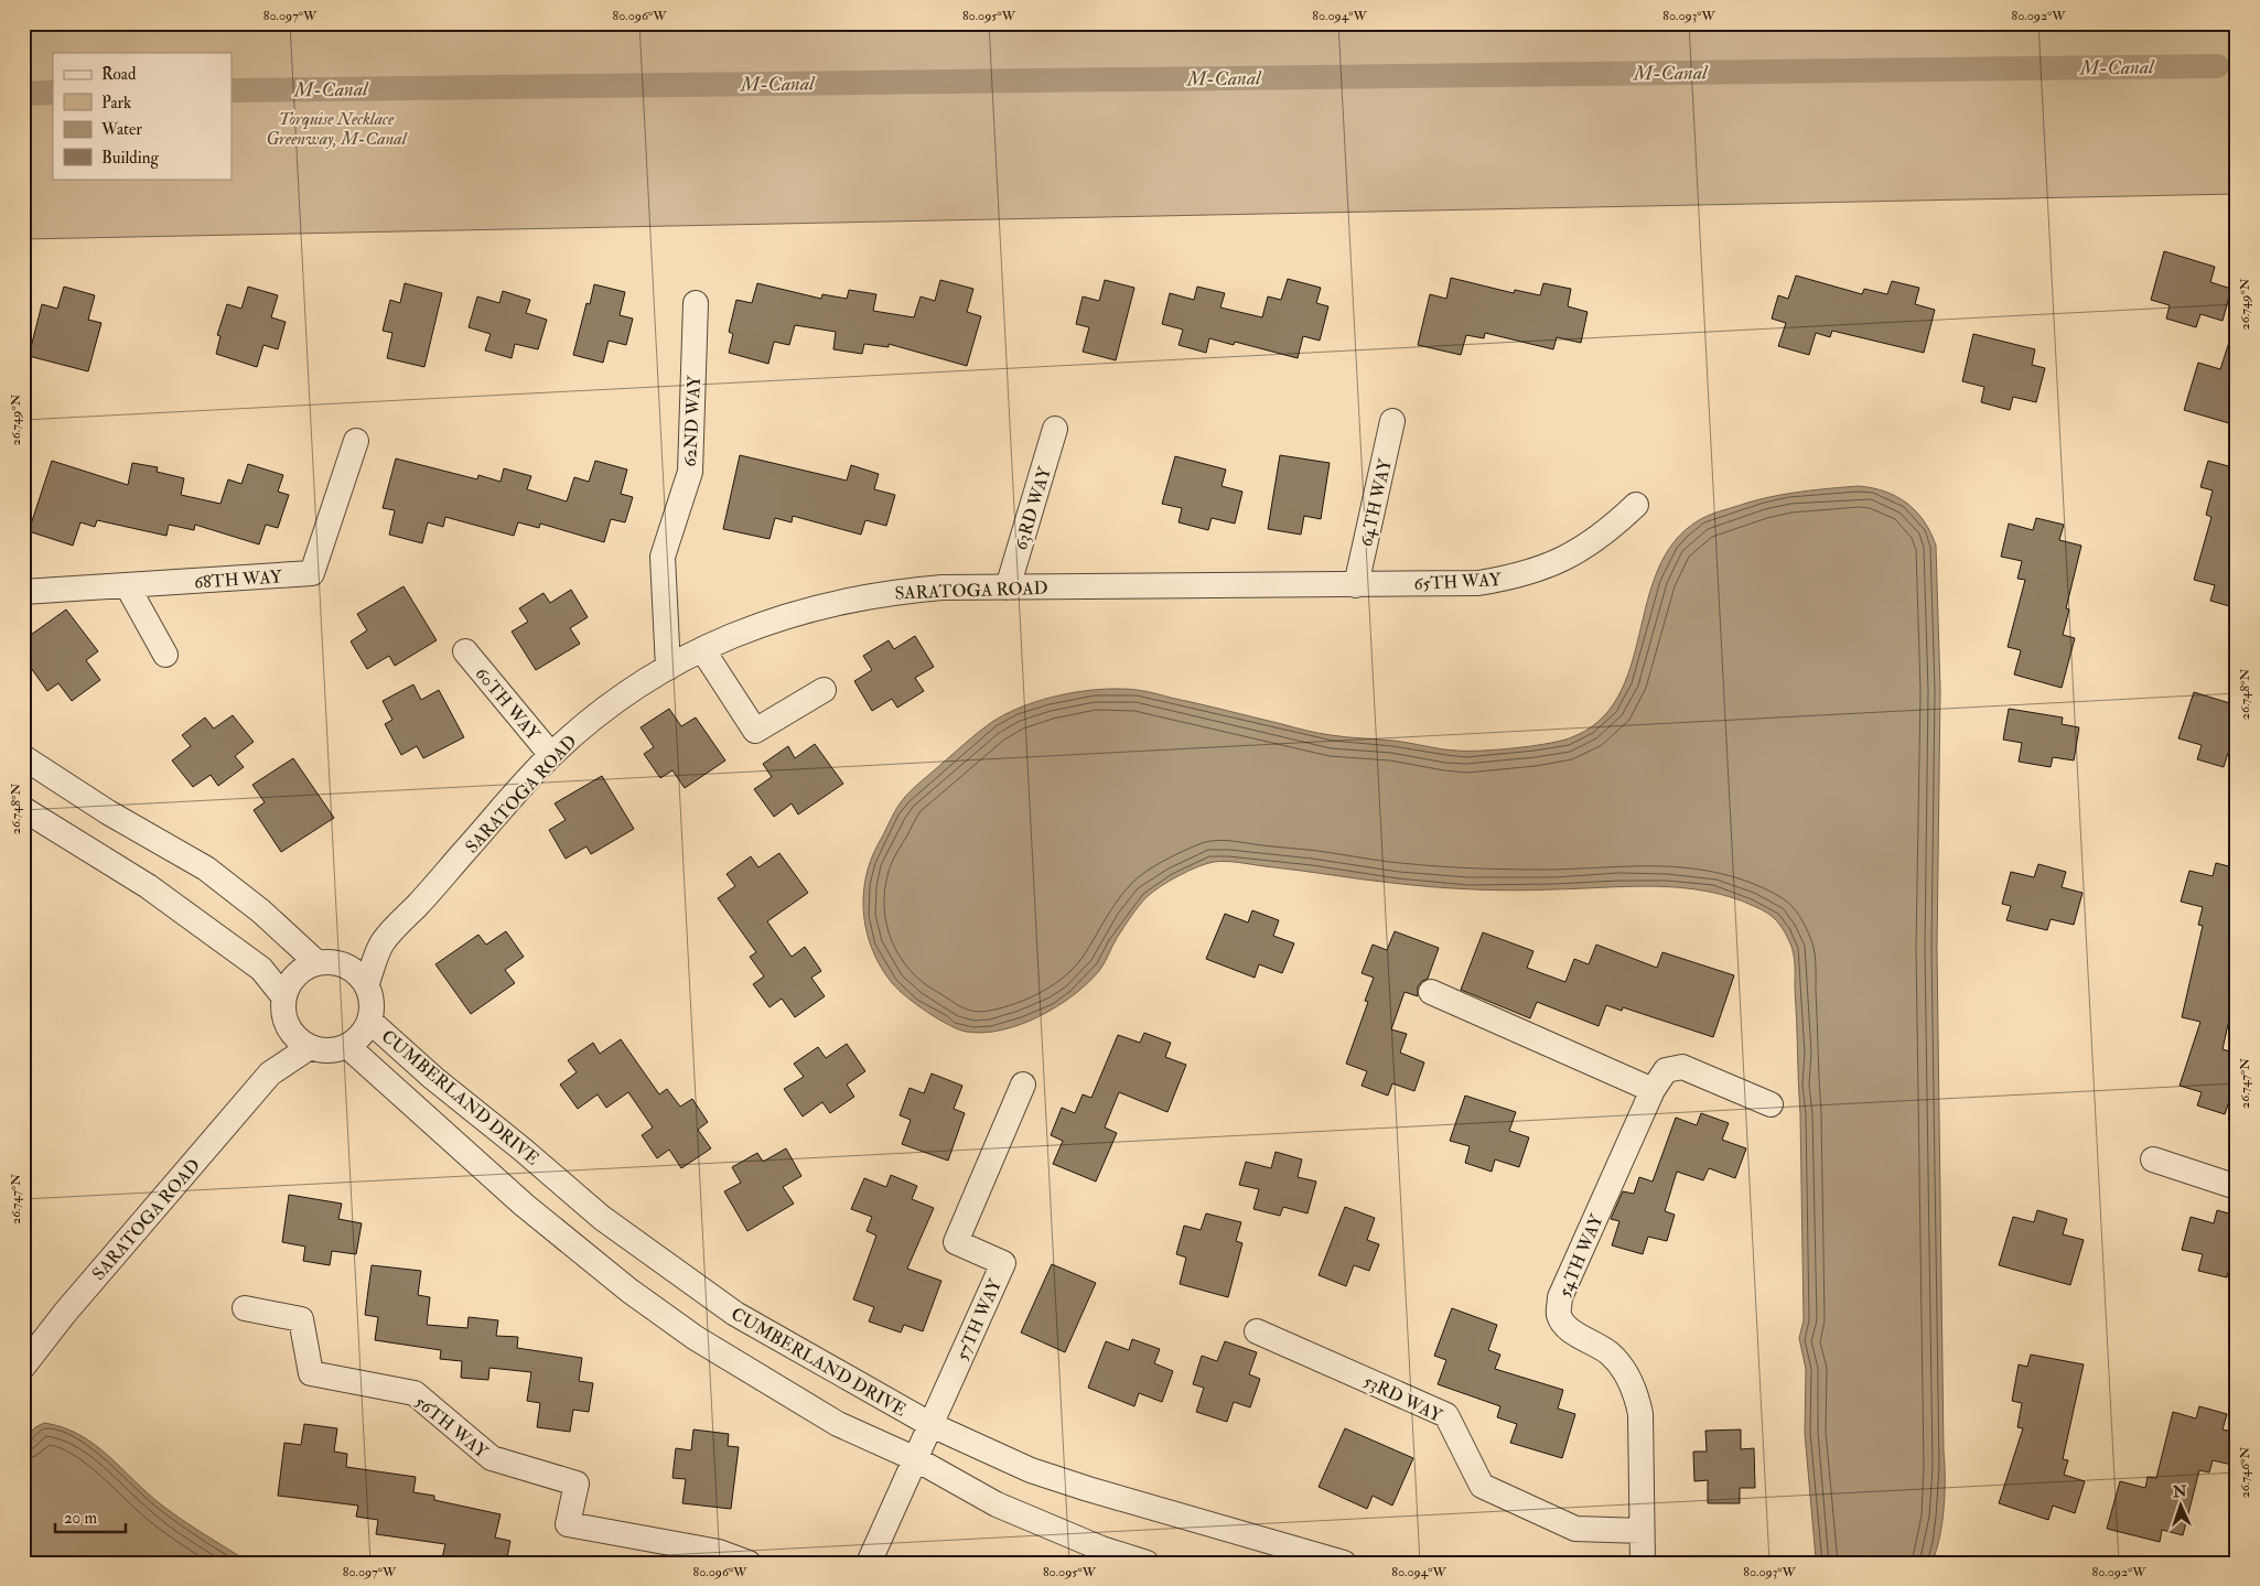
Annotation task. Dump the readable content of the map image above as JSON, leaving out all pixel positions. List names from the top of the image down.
{
  "streets": {
    "street": [
      "62ND WAY",
      "64TH WAY",
      "63RD WAY",
      "68TH WAY",
      "65TH WAY",
      "SARATOGA ROAD",
      "60TH WAY",
      "CUMBERLAND DRIVE",
      "54TH WAY",
      "57TH WAY",
      "53RD WAY",
      "56TH WAY"
    ]
  },
  "crossings": [
    ["62ND WAY", "SARATOGA ROAD"],
    ["64TH WAY", "65TH WAY"],
    ["64TH WAY", "SARATOGA ROAD"],
    ["63RD WAY", "SARATOGA ROAD"],
    ["65TH WAY", "SARATOGA ROAD"],
    ["SARATOGA ROAD", "60TH WAY"],
    ["SARATOGA ROAD", "CUMBERLAND DRIVE"],
    ["CUMBERLAND DRIVE", "57TH WAY"],
    ["54TH WAY", "53RD WAY"]
  ],
  "water": ["M-Canal"],
  "parks": ["Torquise Necklace Greenway, M-Canal"],
  "legend": [
    "Road",
    "Park",
    "Water",
    "Building"
  ],
  "scale_bar": "20 m",
  "north": "top",
  "coordinates": [
    "80.097°W",
    "80.096°W",
    "80.095°W",
    "80.094°W",
    "80.093°W",
    "80.092°W",
    "26.749°N",
    "26.748°N",
    "26.747°N",
    "26.746°N"
  ]
}
